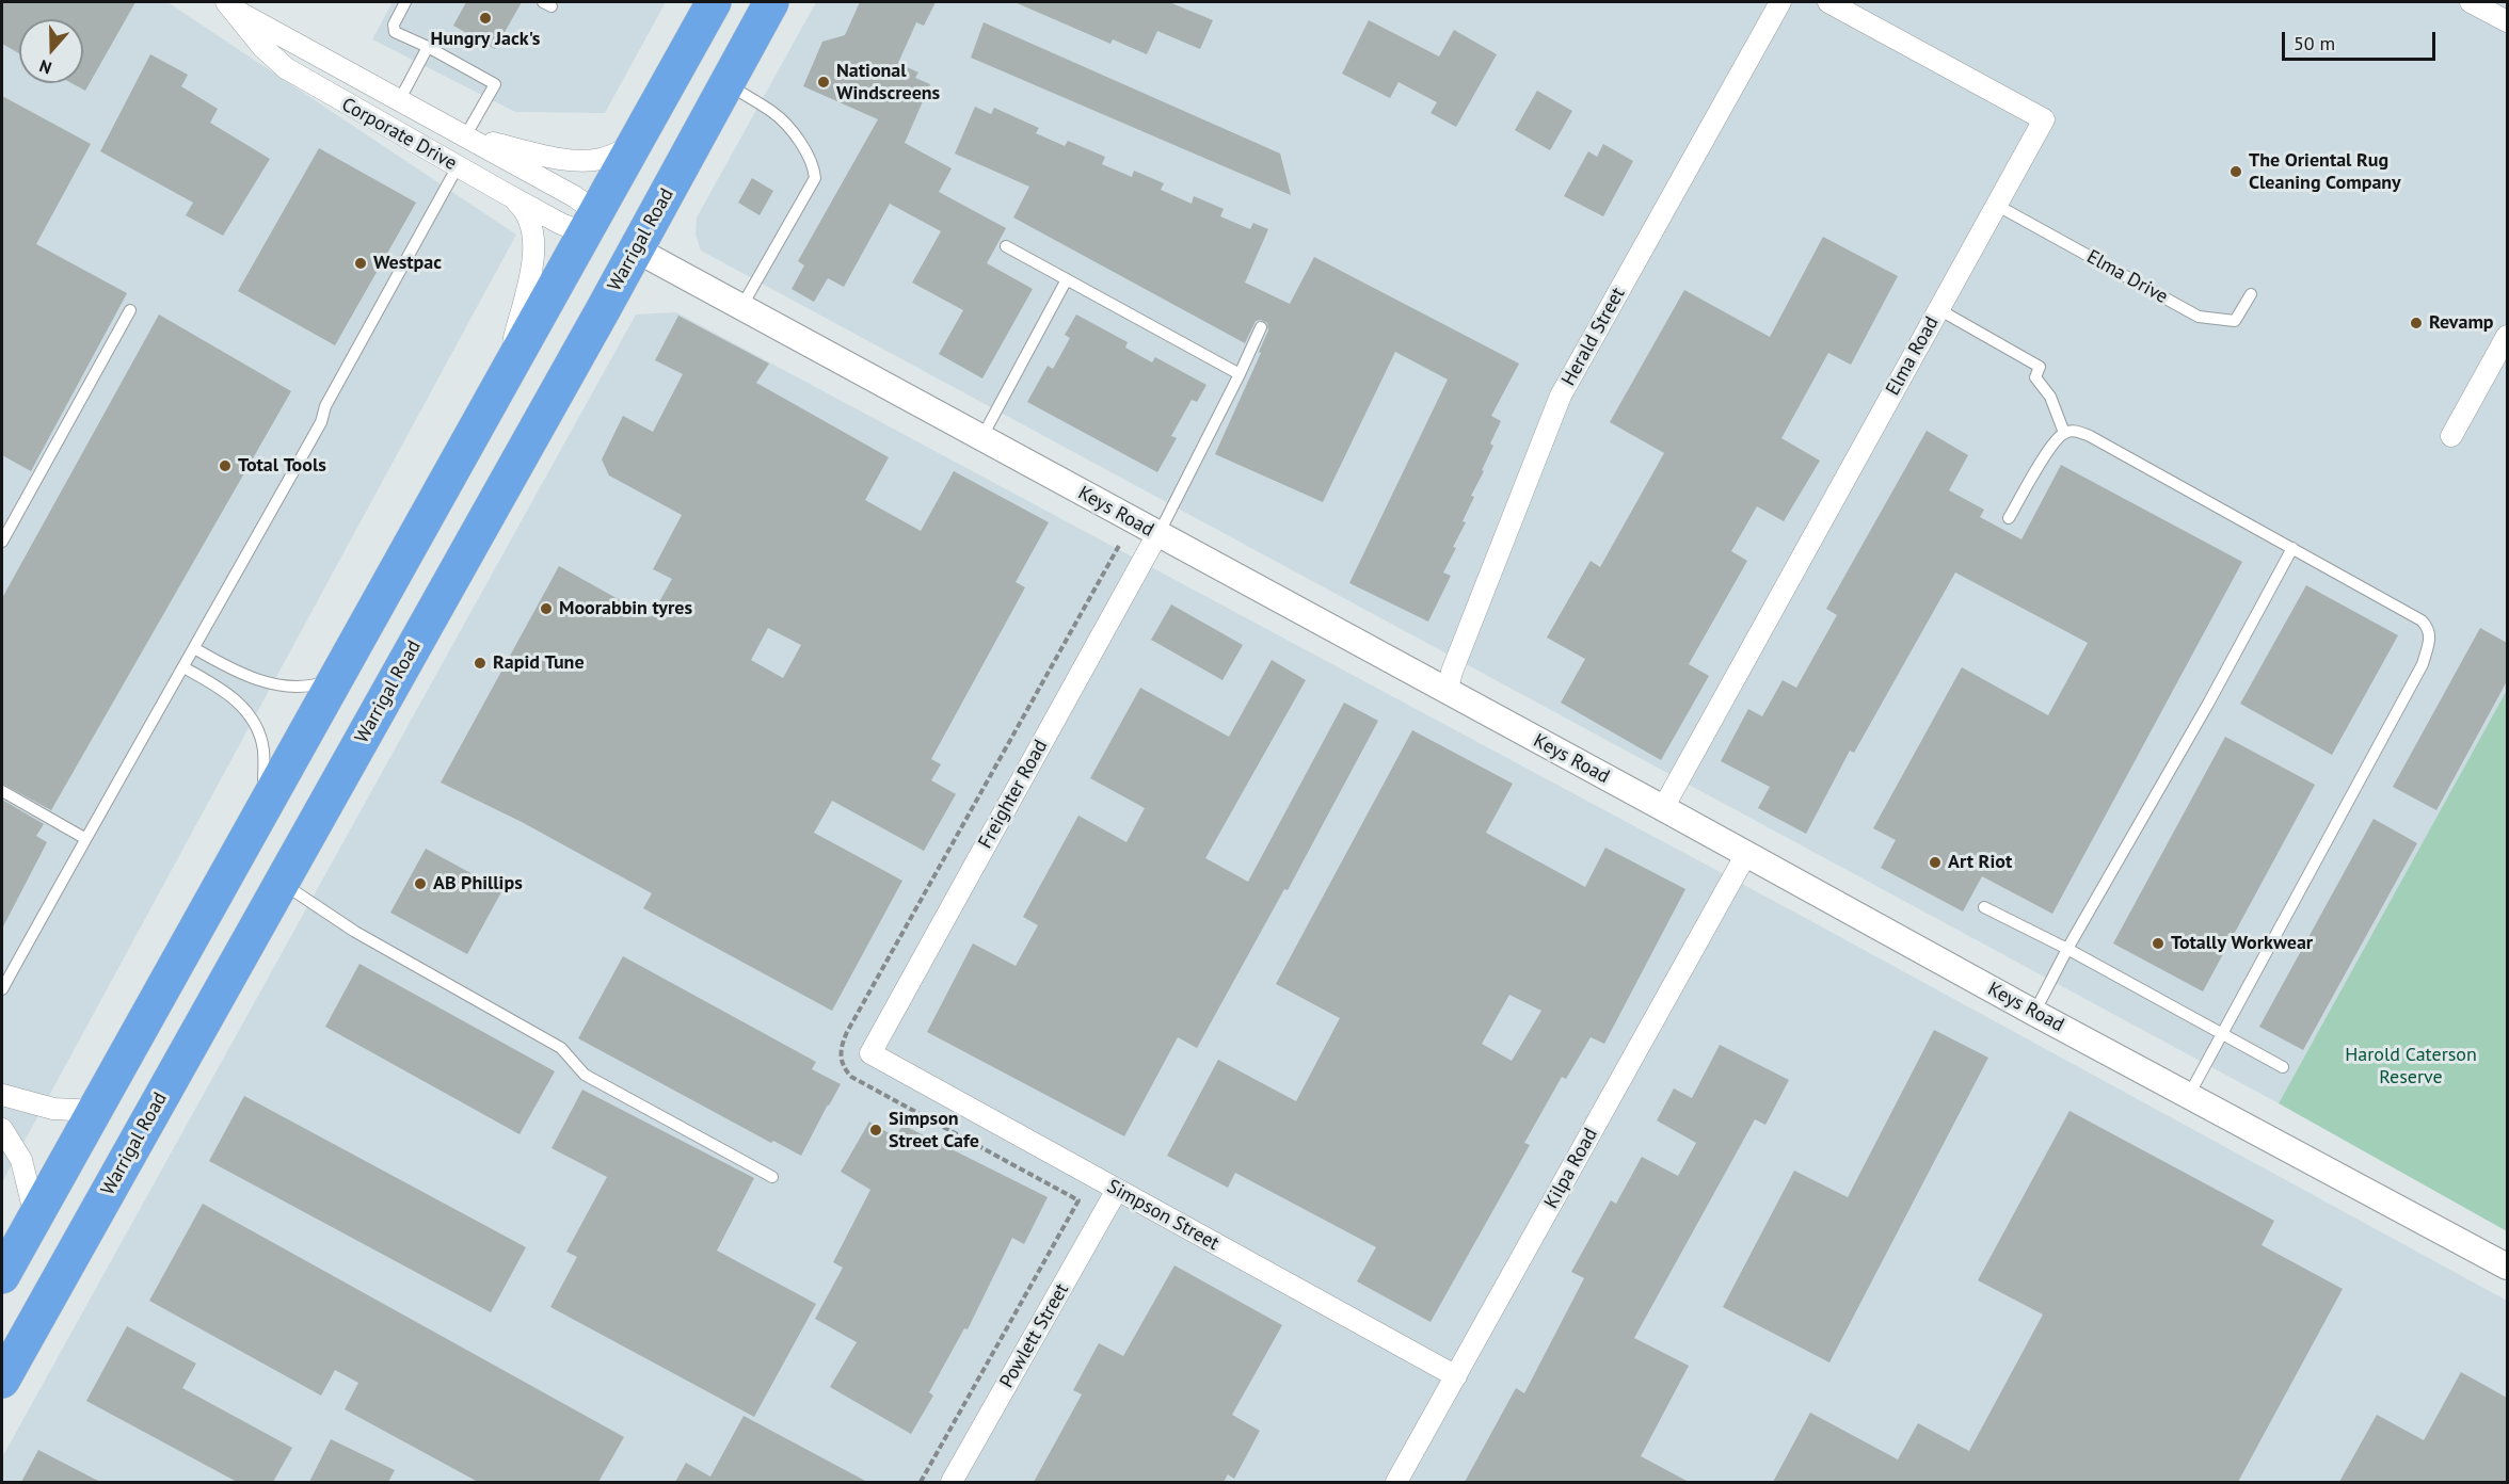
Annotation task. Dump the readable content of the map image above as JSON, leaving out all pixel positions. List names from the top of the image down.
{
  "streets": {
    "highway": ["Warrigal Road"],
    "street": [
      "Corporate Drive",
      "Herald Street",
      "Elma Road",
      "Keys Road",
      "Freighter Road",
      "Kilpa Road",
      "Simpson Street",
      "Powlett Street"
    ],
    "lane": ["Elma Drive"]
  },
  "crossings": [
    ["Warrigal Road", "Keys Road"],
    ["Elma Drive", "Elma Road"],
    ["Herald Street", "Keys Road"],
    ["Elma Road", "Keys Road"],
    ["Keys Road", "Freighter Road"],
    ["Keys Road", "Kilpa Road"],
    ["Freighter Road", "Simpson Street"],
    ["Kilpa Road", "Simpson Street"],
    ["Simpson Street", "Powlett Street"]
  ],
  "parks": ["Harold Caterson Reserve"],
  "places": [
    "Hungry Jack's",
    "National Windscreens",
    "The Oriental Rug Cleaning Company",
    "Westpac",
    "Revamp",
    "Total Tools",
    "Moorabbin tyres",
    "Rapid Tune",
    "Art Riot",
    "AB Phillips",
    "Totally Workwear",
    "Simpson Street Cafe"
  ],
  "scale_bar": "50 m",
  "north": "bottom"
}
